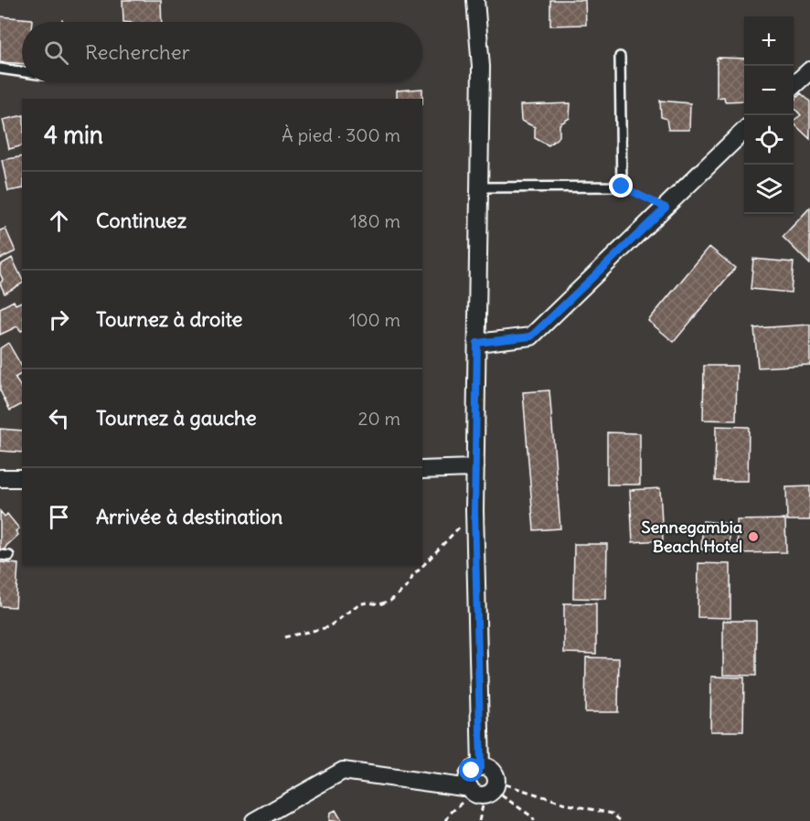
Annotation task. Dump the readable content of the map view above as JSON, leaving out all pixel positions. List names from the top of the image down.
{
  "places": ["Sennegambia Beach Hotel"],
  "page": {
    "map_buttons": ["+", "−"],
    "search": "Rechercher",
    "heading": ["4 min", "À pied · 300 m"],
    "list": [
      ["Continuez", "180 m"],
      ["Tournez à droite", "100 m"],
      ["Tournez à gauche", "20 m"],
      "Arrivée à destination"
    ]
  }
}
